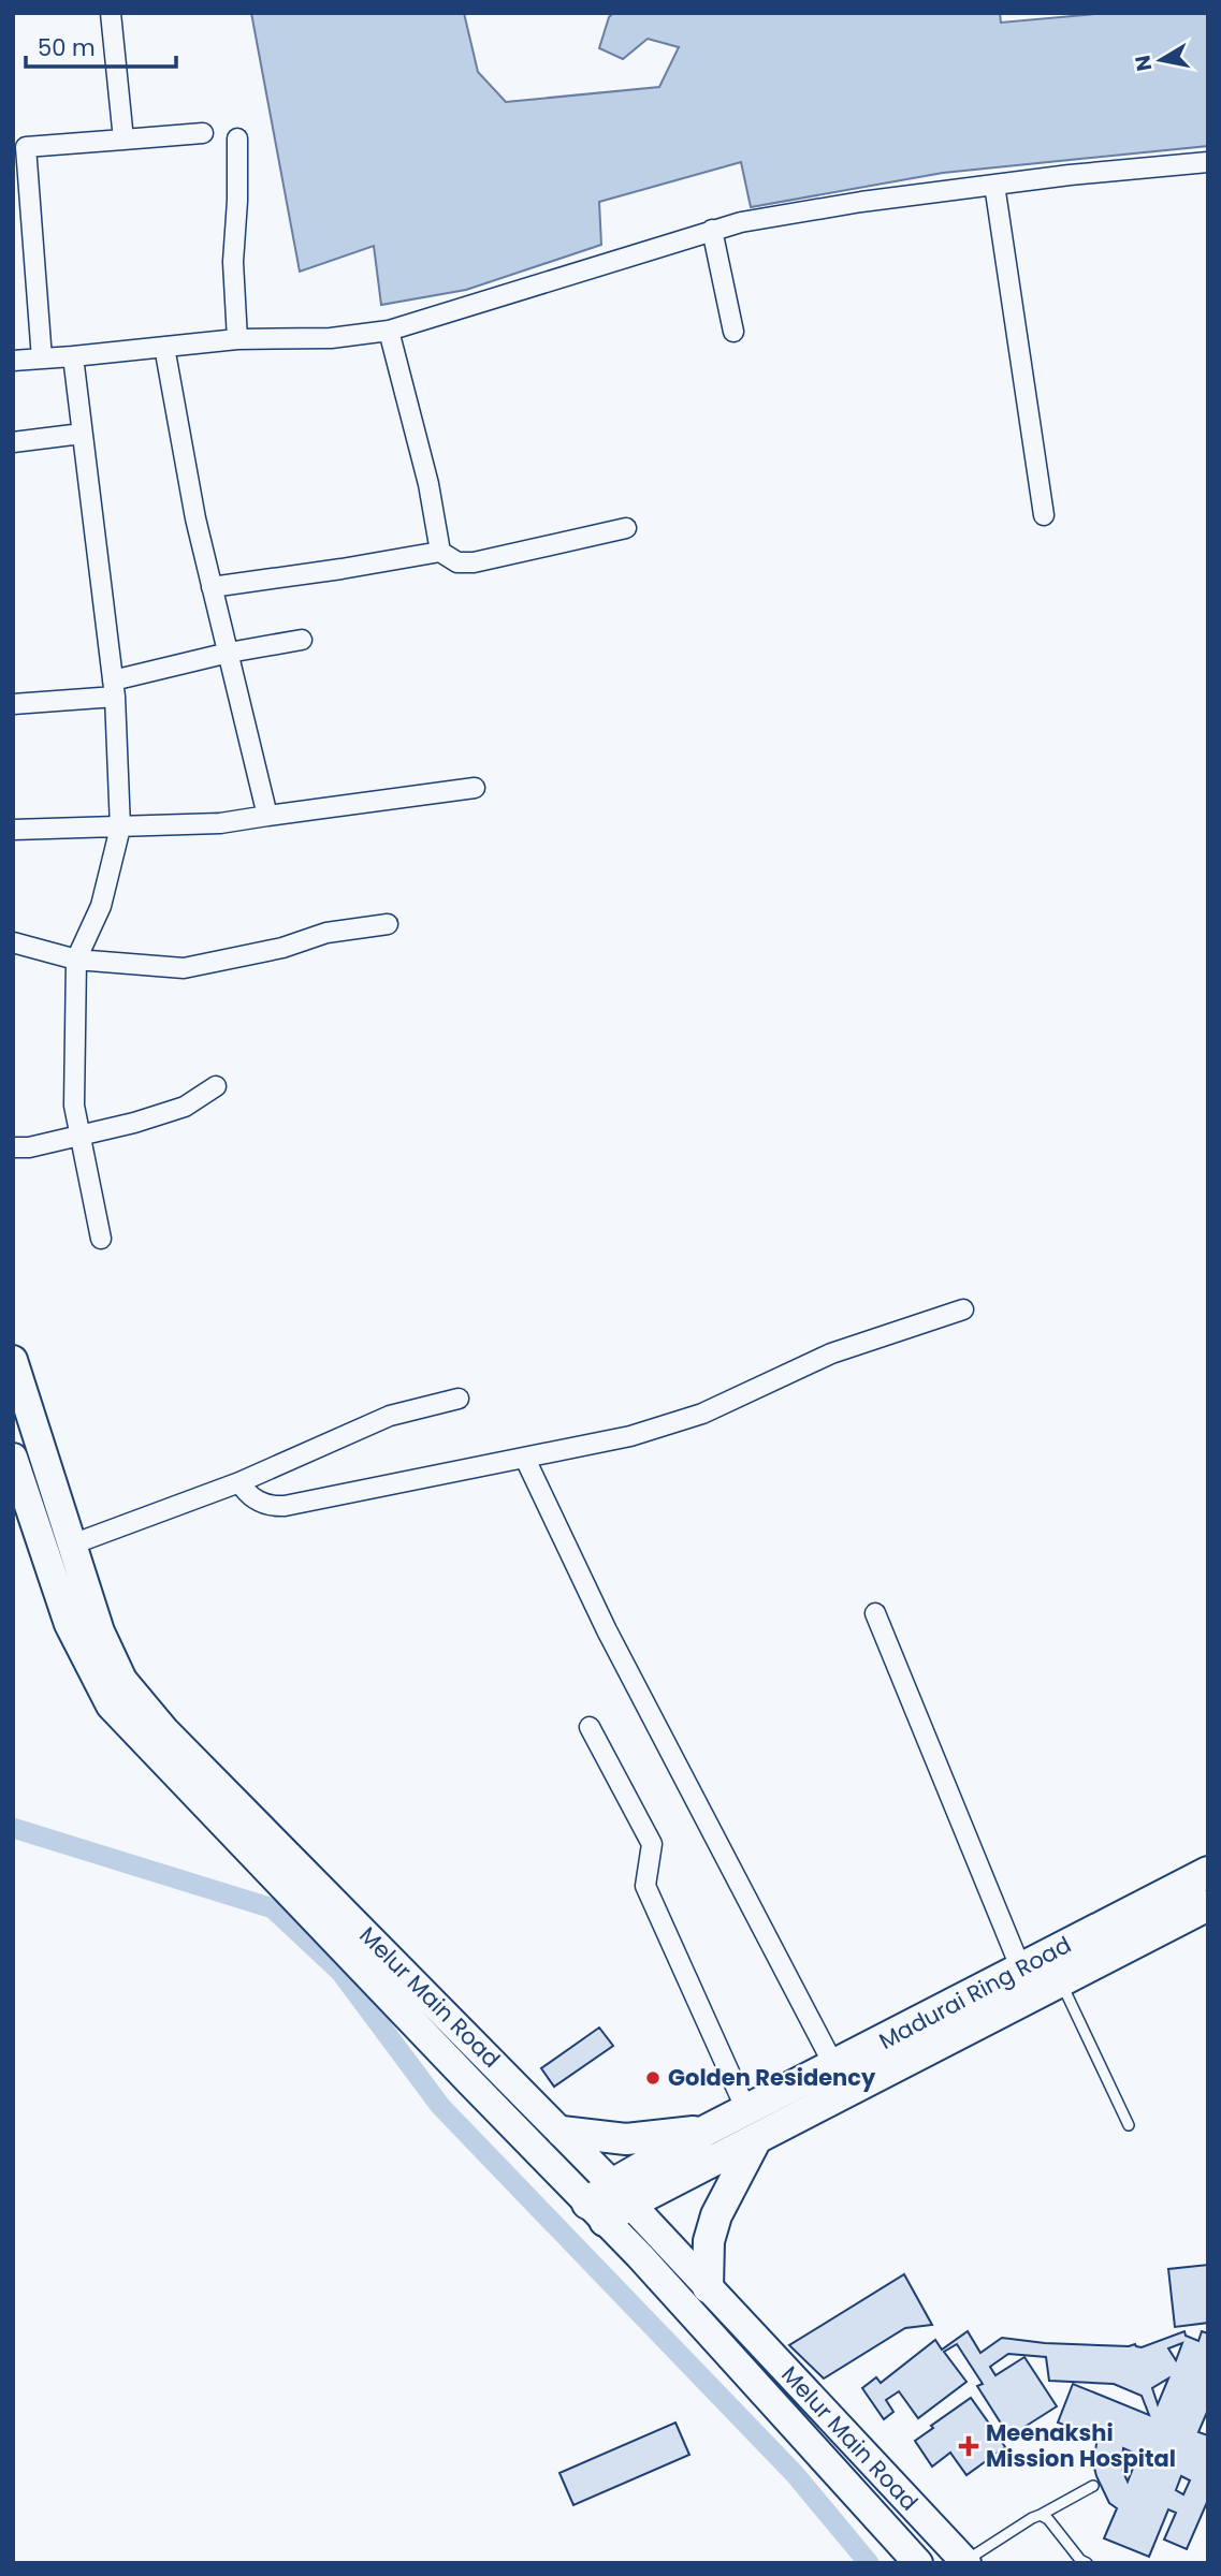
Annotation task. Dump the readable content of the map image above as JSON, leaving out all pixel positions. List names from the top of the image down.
{
  "streets": {
    "highway": ["Madurai Ring Road"],
    "main road": ["Melur Main Road"]
  },
  "crossings": [
    ["Madurai Ring Road", "Melur Main Road"]
  ],
  "places": {
    "other": ["Golden Residency"],
    "health": ["Meenakshi Mission Hospital"]
  },
  "scale_bar": "50 m",
  "north": "left"
}
